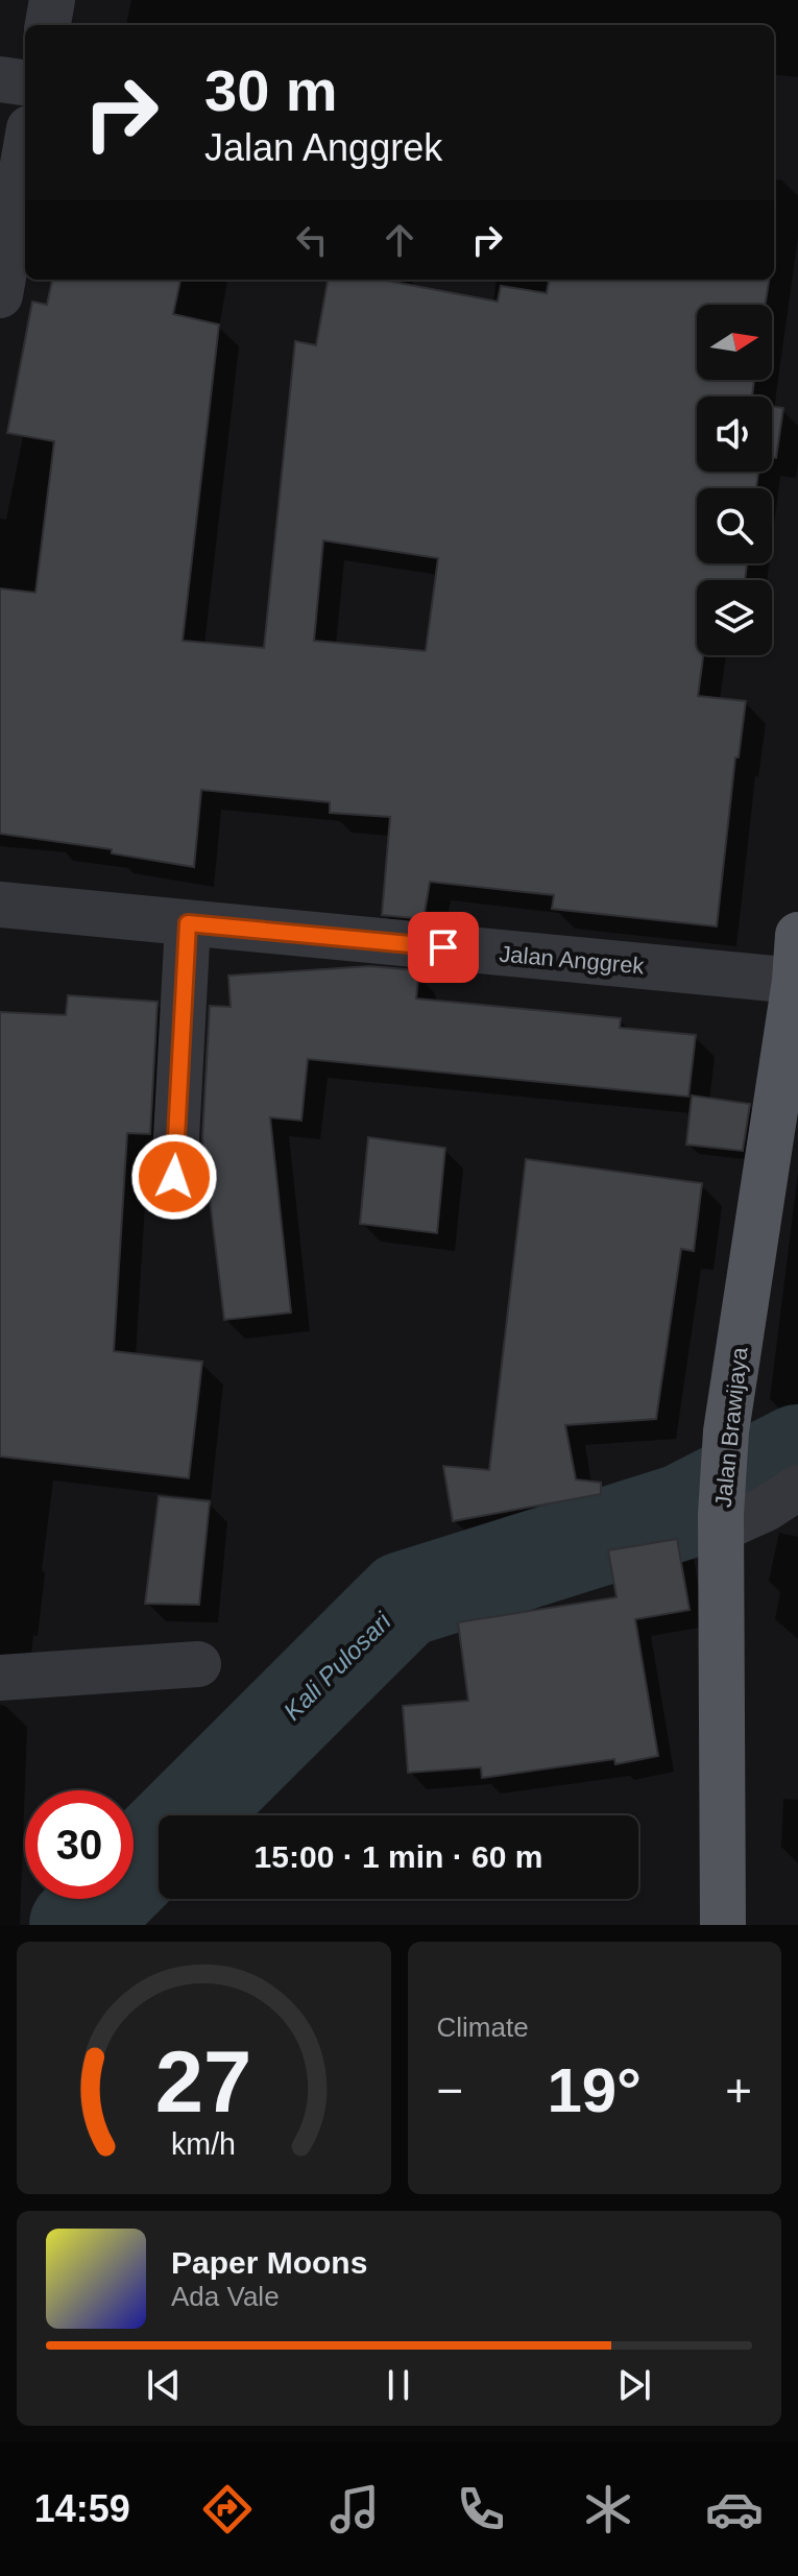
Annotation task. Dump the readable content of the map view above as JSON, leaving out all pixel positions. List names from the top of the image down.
{
  "streets": {
    "main road": ["Jalan Brawijaya"],
    "street": ["Jalan Anggrek"]
  },
  "crossings": [
    ["Jalan Anggrek", "Jalan Brawijaya"]
  ],
  "water": ["Kali Pulosari"],
  "north": "right",
  "page": {
    "turn": ["30 m", "Jalan Anggrek"],
    "limit": "30",
    "trip": "15:00 · 1 min · 60 m",
    "tile": "Climate",
    "heat": ["−", "19°", "+"],
    "song": ["Paper Moons", "Ada Vale"],
    "tabs": "14:59",
    "gauge": ["27", "km/h"]
  }
}
